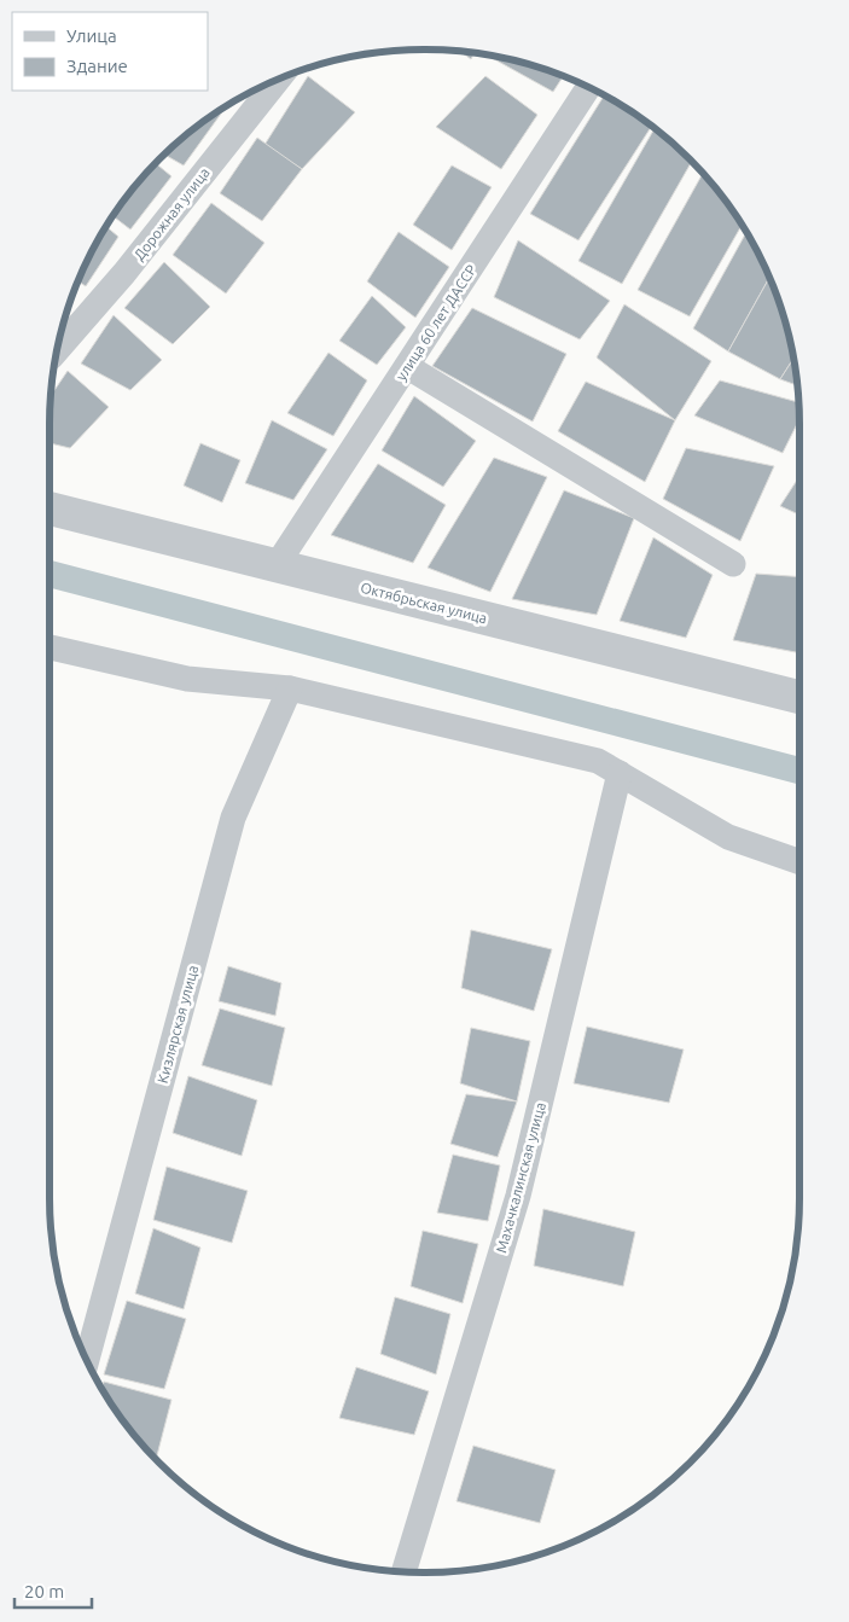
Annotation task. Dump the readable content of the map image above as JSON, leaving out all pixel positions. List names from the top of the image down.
{
  "streets": {
    "street": [
      "Дорожная улица",
      "улица 60 лет ДАССР",
      "Октябрьская улица",
      "Кизлярская улица",
      "Махачкалинская улица"
    ]
  },
  "crossings": [
    ["улица 60 лет ДАССР", "Октябрьская улица"]
  ],
  "legend": ["Улица", "Здание"],
  "scale_bar": "20 m"
}
